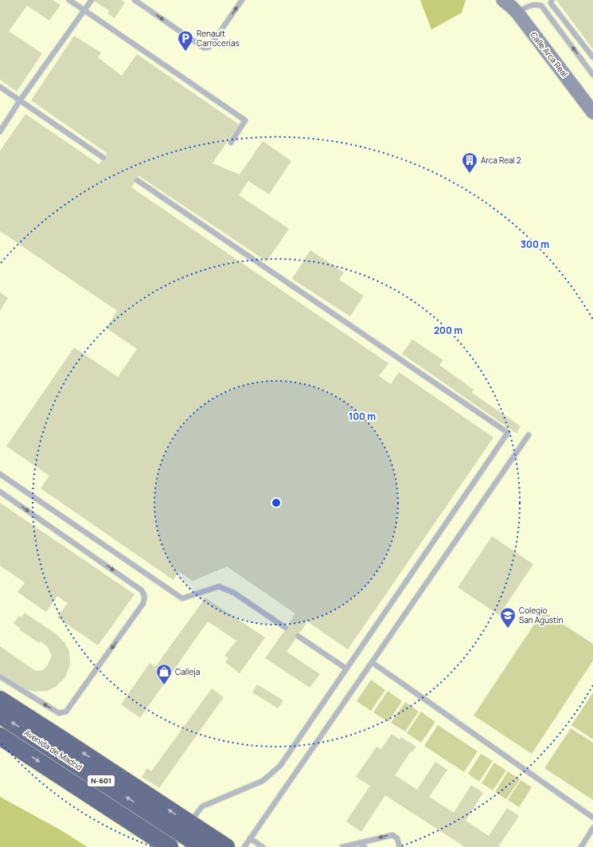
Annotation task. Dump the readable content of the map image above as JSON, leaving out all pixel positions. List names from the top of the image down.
{
  "streets": {
    "highway": ["Avenida de Madrid", "N-601"],
    "street": ["Calle Arca Real"]
  },
  "places": {
    "parking": ["Renault Carrocerías"],
    "building": ["Arca Real 2"],
    "school or university": ["Colegio San Agustín"],
    "shop": ["Calleja"]
  },
  "rings": ["300 m", "200 m", "100 m"]
}
